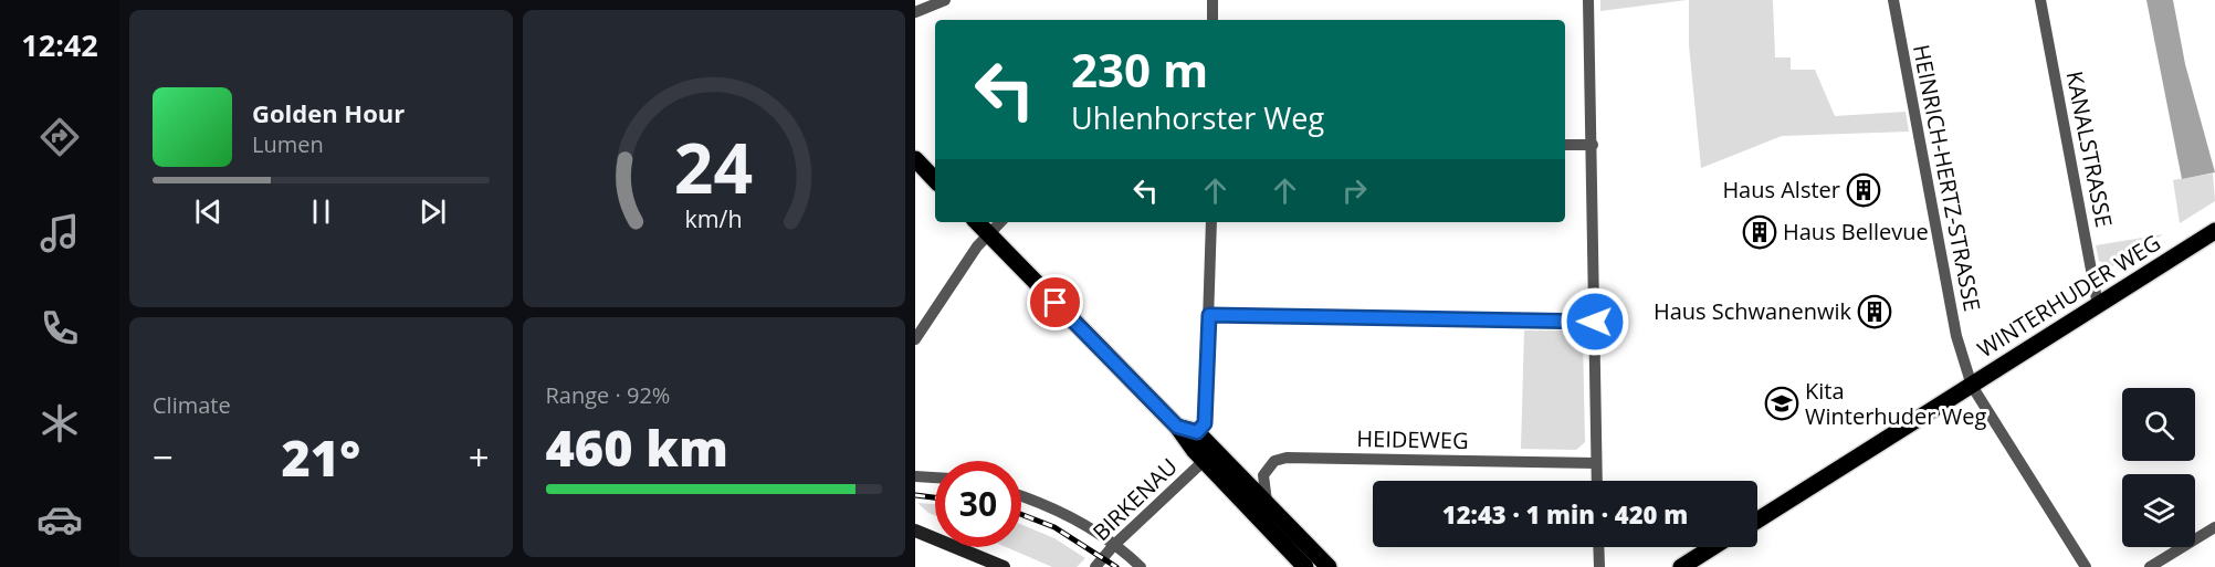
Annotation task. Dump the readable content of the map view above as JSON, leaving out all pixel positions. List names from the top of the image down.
{
  "streets": {
    "main road": ["WINTERHUDER WEG"],
    "street": [
      "KANALSTRASSE",
      "HEINRICH-HERTZ-STRASSE",
      "HEIDEWEG",
      "BIRKENAU"
    ]
  },
  "crossings": [
    ["KANALSTRASSE", "WINTERHUDER WEG"],
    ["HEINRICH-HERTZ-STRASSE", "WINTERHUDER WEG"]
  ],
  "places": {
    "building": ["Haus Alster", "Haus Bellevue", "Haus Schwanenwik"],
    "school or university": ["Kita Winterhuder Weg"]
  },
  "page": {
    "tabs": "12:42",
    "turn": ["230 m", "Uhlenhorster Weg"],
    "song": ["Golden Hour", "Lumen"],
    "tile": [
      "Climate",
      ["Range · 92%", "460 km"]
    ],
    "heat": ["−", "21°", "+"],
    "limit": "30",
    "trip": "12:43 · 1 min · 420 m",
    "gauge": ["24", "km/h"]
  }
}
